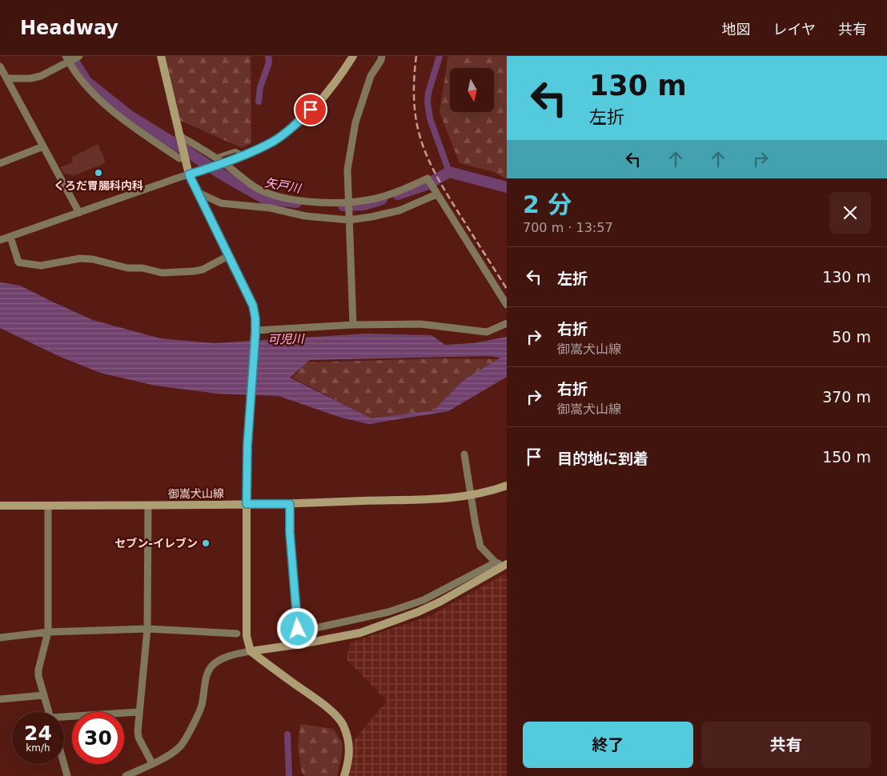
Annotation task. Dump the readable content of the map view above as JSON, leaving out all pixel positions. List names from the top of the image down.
{
  "streets": {
    "street": ["御嵩犬山線"]
  },
  "water": ["矢戸川", "可児川"],
  "places": ["くろだ胃腸科内科", "セブン-イレブン"],
  "north": "bottom",
  "page": {
    "header": "Headway",
    "nav": ["地図", "レイヤ", "共有"],
    "turn": ["130 m", "左折"],
    "heading": ["2 分", "700 m · 13:57"],
    "list": [
      {
        "name": "左折",
        "value": "130 m"
      },
      {
        "name": "右折",
        "note": "御嵩犬山線",
        "value": "50 m"
      },
      {
        "name": "右折",
        "note": "御嵩犬山線",
        "value": "370 m"
      },
      {
        "name": "目的地に到着",
        "value": "150 m"
      }
    ],
    "speed": "24 km/h",
    "limit": "30",
    "buttons": ["終了", "共有"]
  }
}
